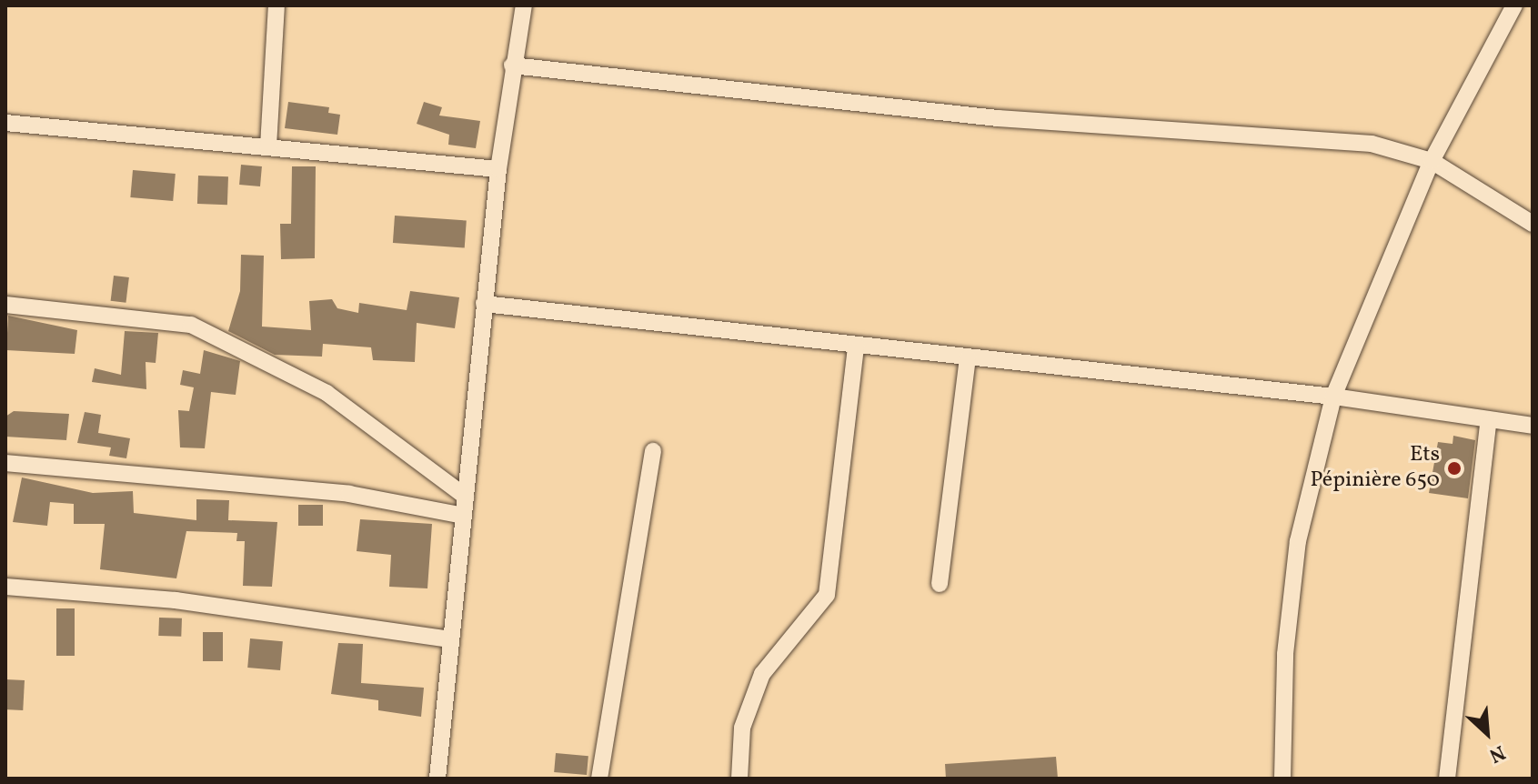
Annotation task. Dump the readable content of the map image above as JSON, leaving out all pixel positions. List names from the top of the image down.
{
  "places": ["Ets Pépinière 650"],
  "north": "bottom right"
}
